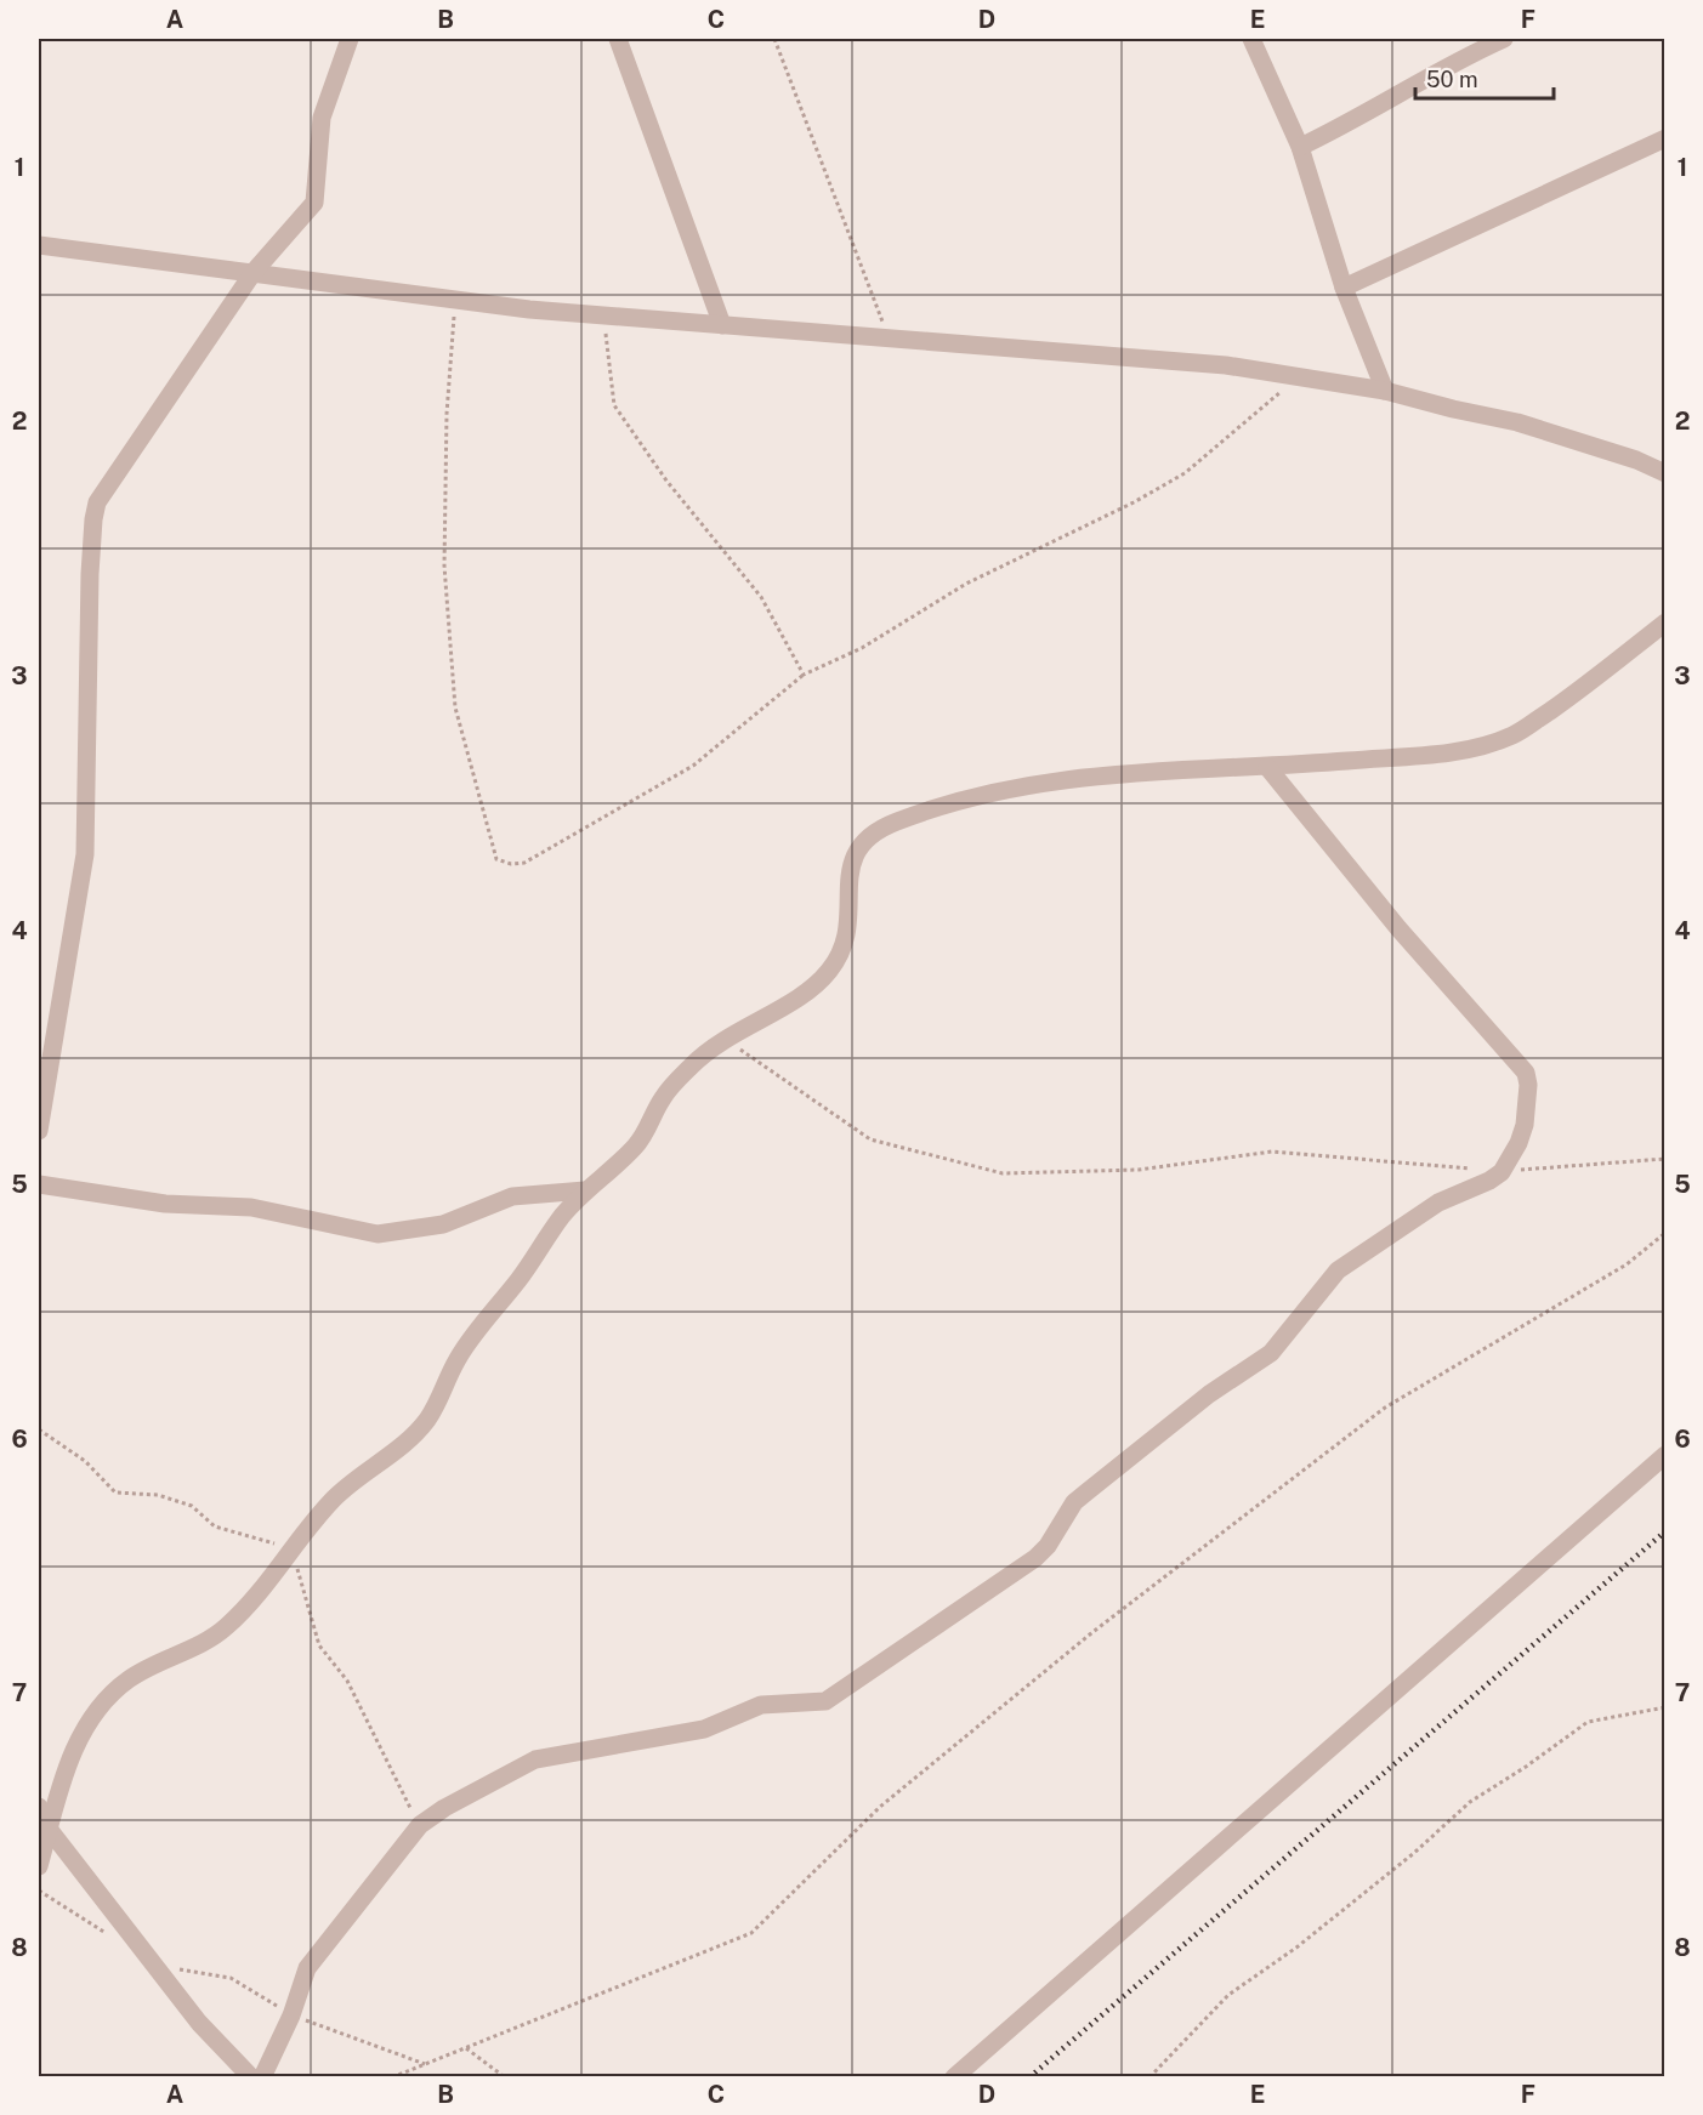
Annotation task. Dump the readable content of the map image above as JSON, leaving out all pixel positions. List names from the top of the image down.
{
  "scale_bar": "50 m",
  "grid": {
    "columns": [
      "A",
      "B",
      "C",
      "D",
      "E",
      "F"
    ],
    "rows": [
      "1",
      "2",
      "3",
      "4",
      "5",
      "6",
      "7",
      "8"
    ]
  }
}
